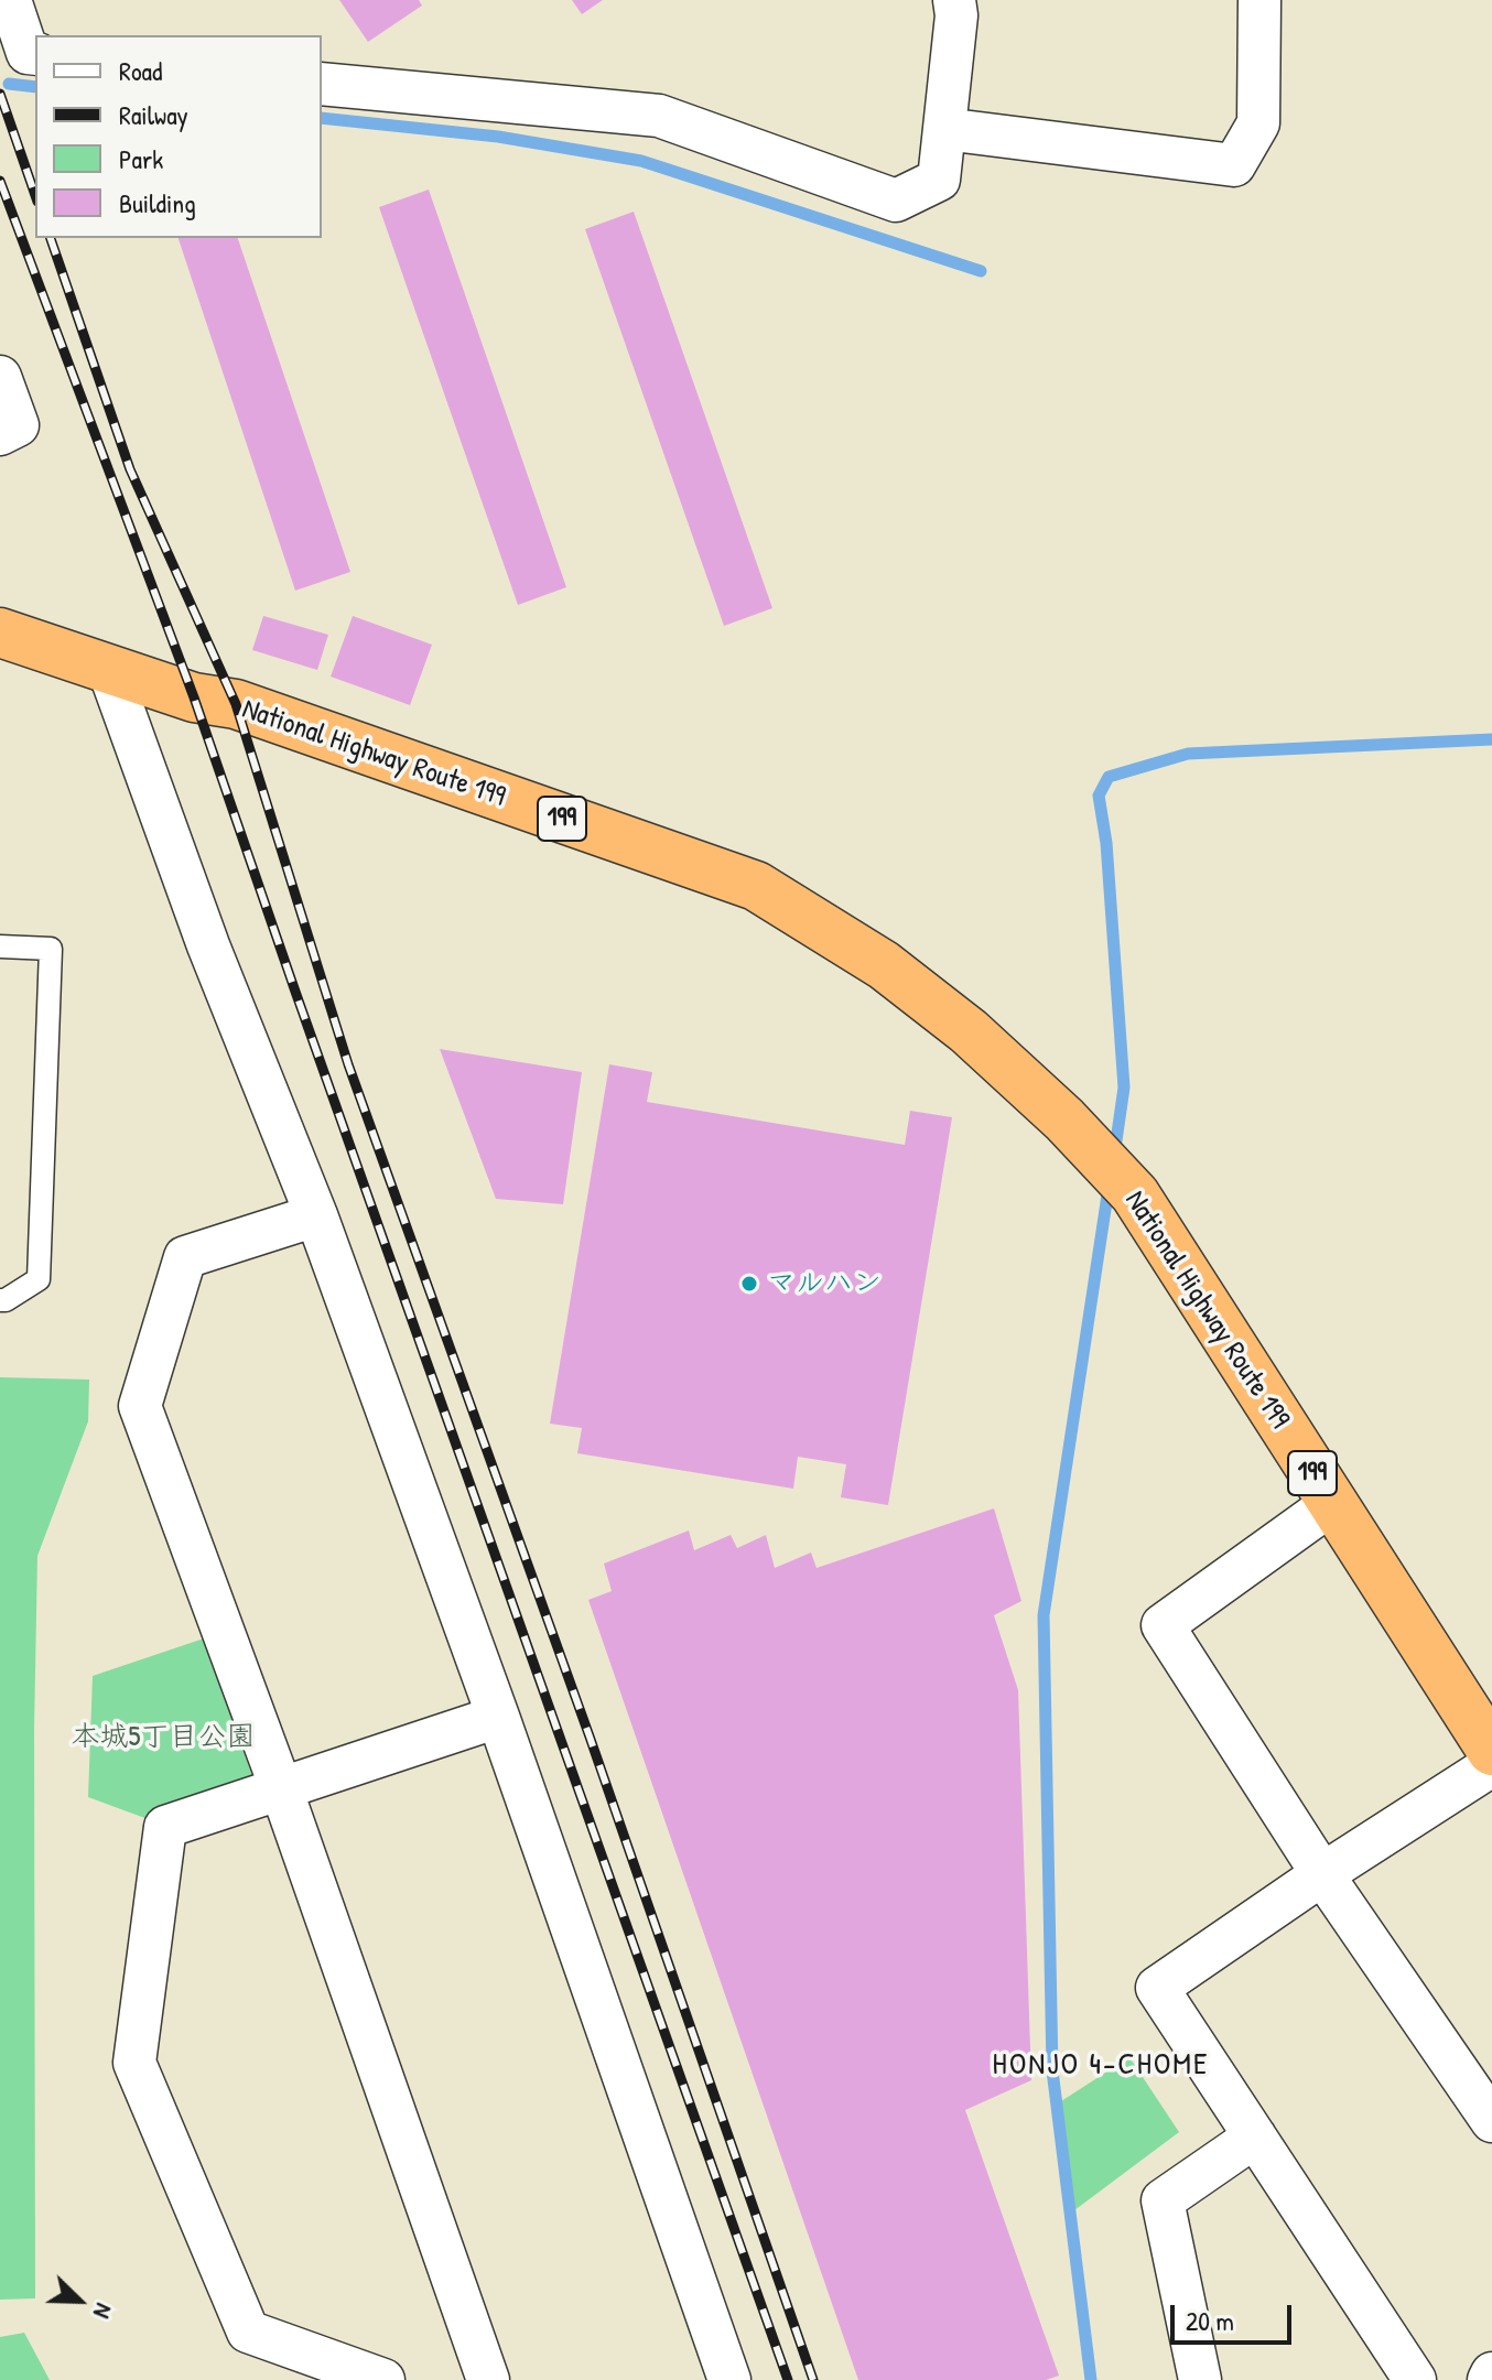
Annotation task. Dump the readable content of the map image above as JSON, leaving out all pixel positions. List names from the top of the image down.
{
  "streets": {
    "highway": ["National Highway Route 199", "199"]
  },
  "districts": ["HONJO 4-CHOME"],
  "parks": ["本城5丁目公園"],
  "places": ["マルハン"],
  "legend": [
    "Road",
    "Railway",
    "Park",
    "Building"
  ],
  "scale_bar": "20 m",
  "north": "bottom right"
}
